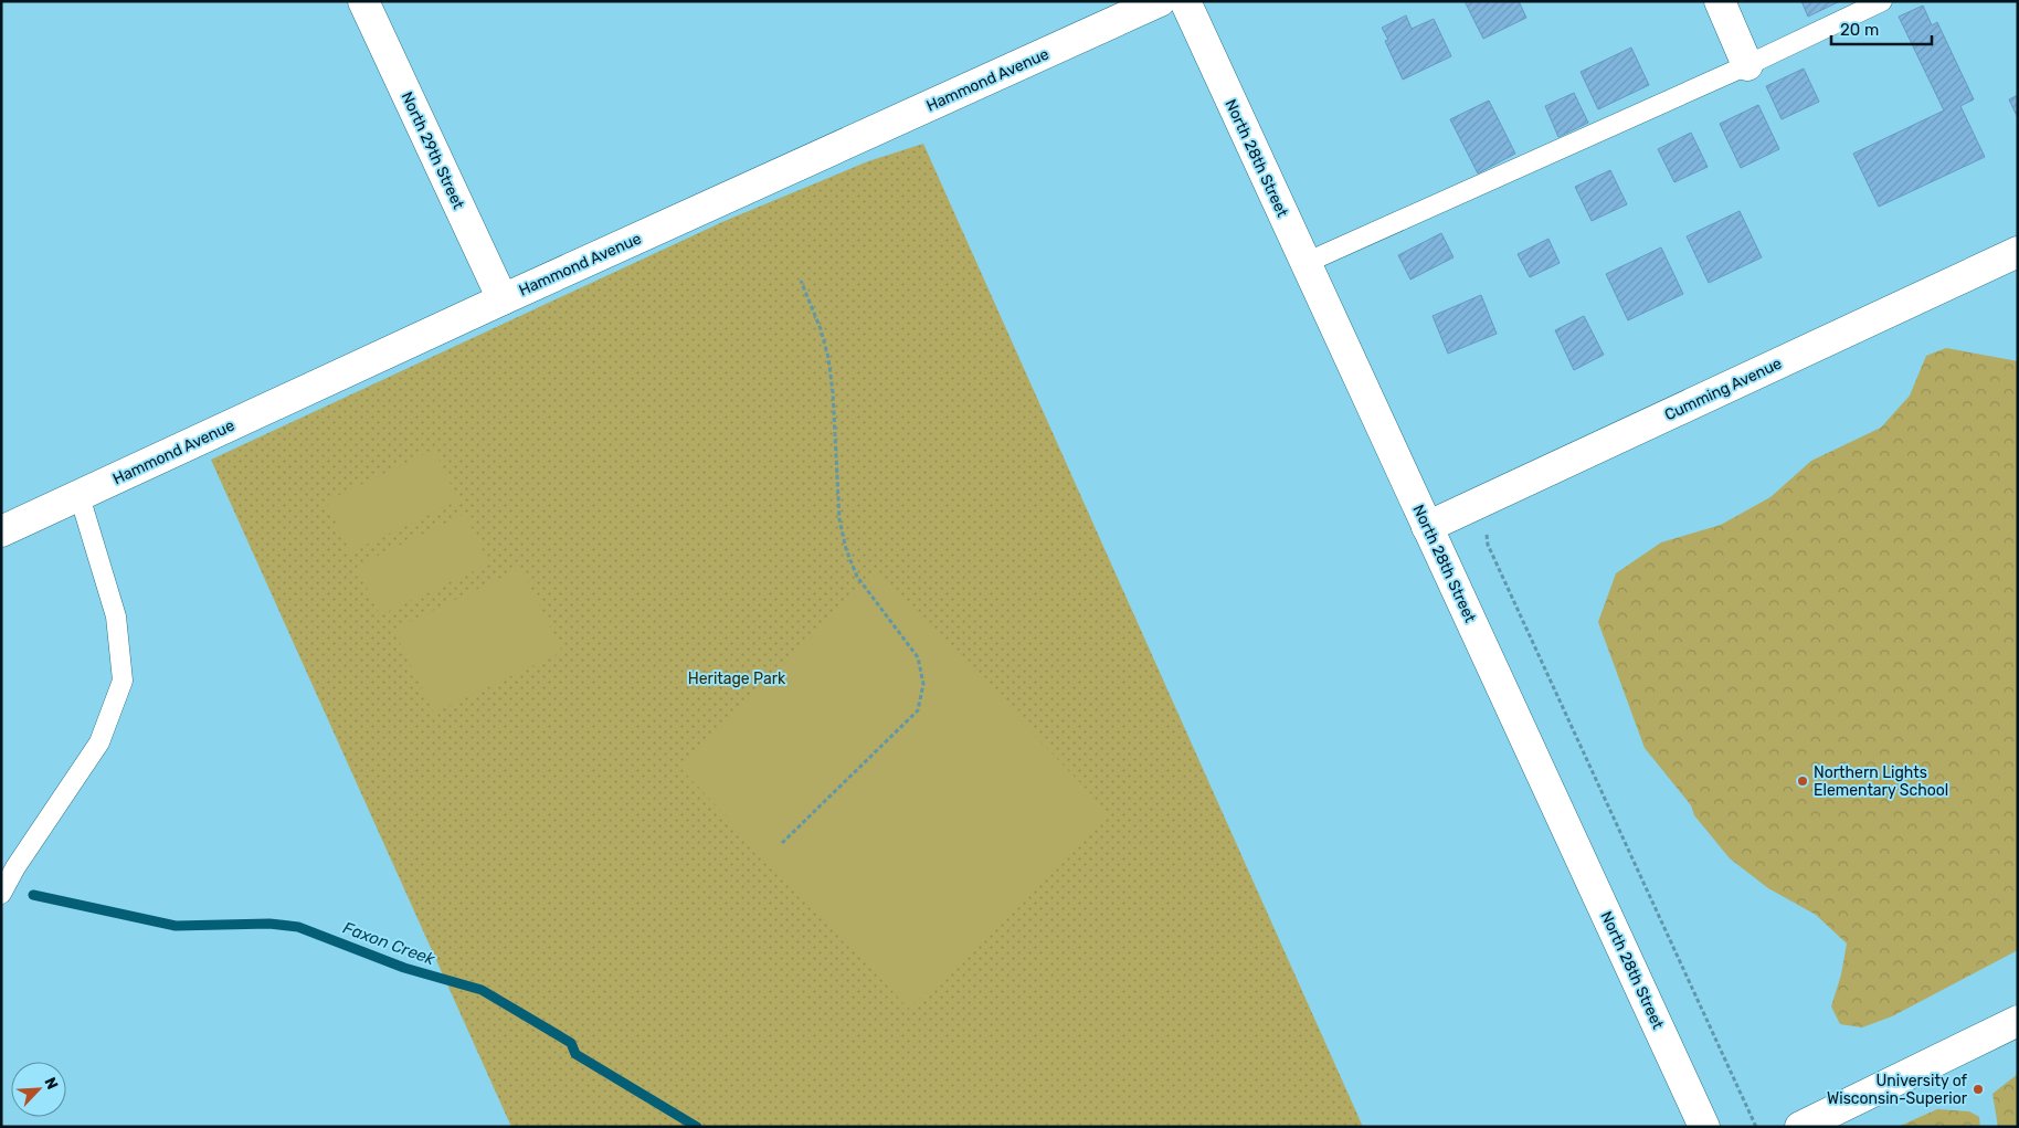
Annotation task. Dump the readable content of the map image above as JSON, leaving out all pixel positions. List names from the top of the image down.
{
  "streets": {
    "street": [
      "Hammond Avenue",
      "North 29th Street",
      "North 28th Street",
      "Cumming Avenue"
    ]
  },
  "crossings": [
    ["Hammond Avenue", "North 29th Street"],
    ["North 28th Street", "Cumming Avenue"]
  ],
  "water": ["Faxon Creek"],
  "parks": ["Heritage Park"],
  "places": ["Northern Lights Elementary School", "University of Wisconsin-Superior"],
  "scale_bar": "20 m",
  "north": "top right"
}
